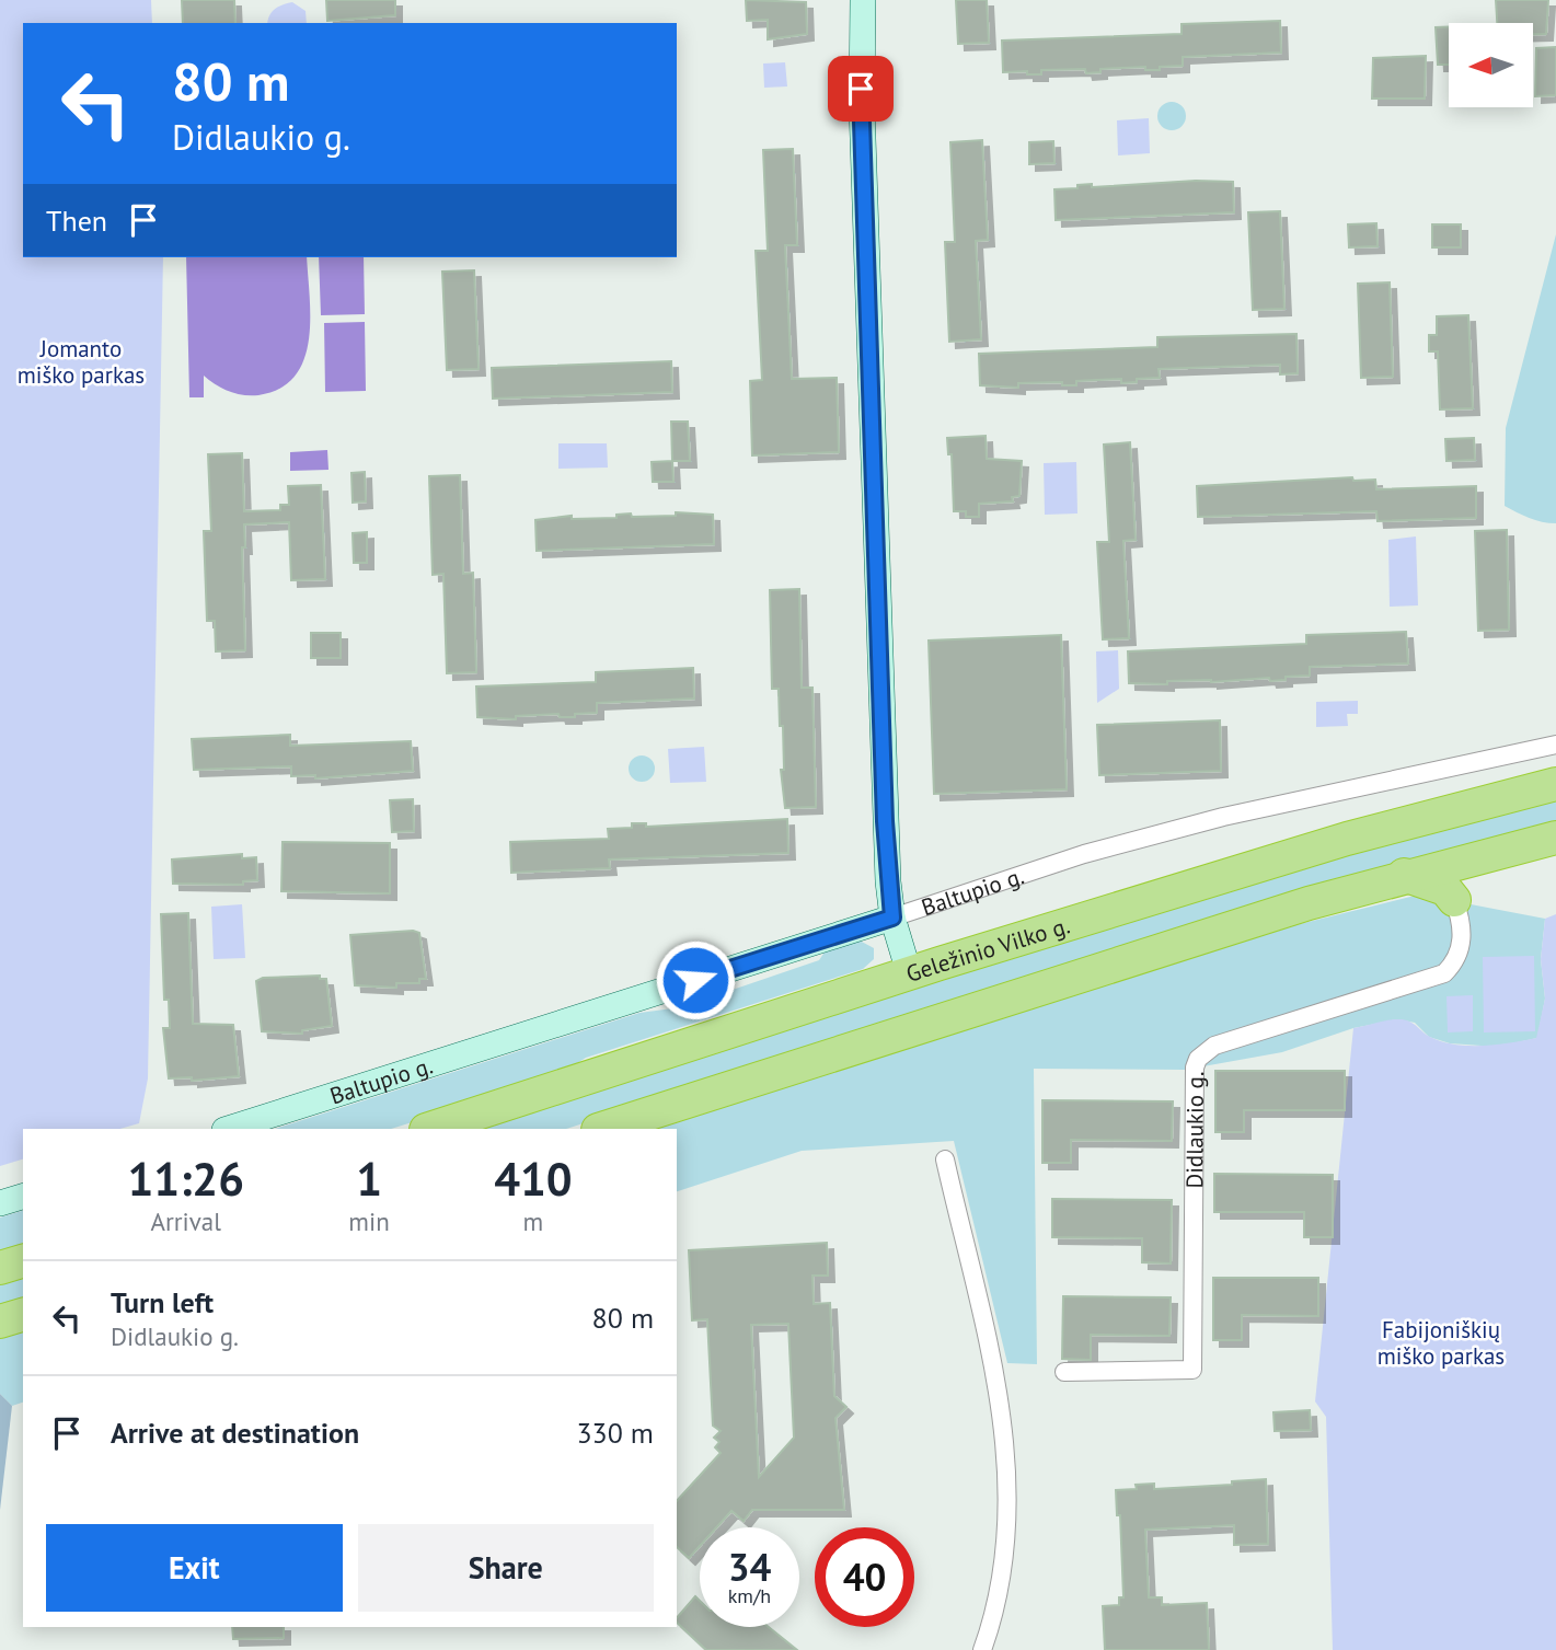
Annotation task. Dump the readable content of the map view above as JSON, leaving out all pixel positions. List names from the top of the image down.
{
  "streets": {
    "highway": ["Geležinio Vilko g."],
    "street": ["Baltupio g.", "Didlaukio g."]
  },
  "parks": ["Jomanto miško parkas", "Fabijoniškių miško parkas"],
  "north": "left",
  "page": {
    "turn": ["80 m", "Didlaukio g."],
    "then": "Then",
    "eta": [
      "11:26",
      "Arrival",
      "1",
      "min",
      "410",
      "m"
    ],
    "list": [
      {
        "name": "Turn left",
        "note": "Didlaukio g.",
        "value": "80 m"
      },
      {
        "name": "Arrive at destination",
        "value": "330 m"
      }
    ],
    "buttons": ["Exit", "Share"],
    "speed": "34 km/h",
    "limit": "40"
  }
}
